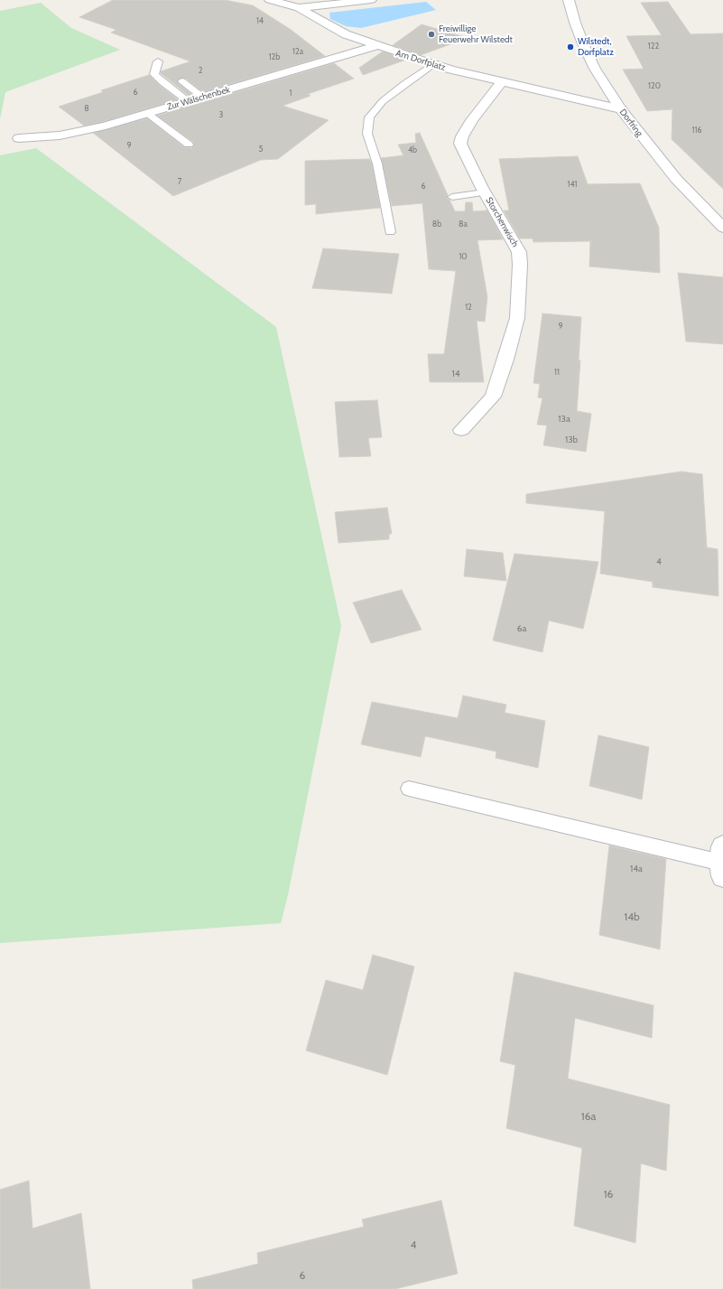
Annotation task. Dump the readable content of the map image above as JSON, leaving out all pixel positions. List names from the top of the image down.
{
  "streets": {
    "street": [
      "Am Dorfplatz",
      "Zur Wälschenbek",
      "Dorfring",
      "Storchenwisch"
    ]
  },
  "crossings": [
    ["Am Dorfplatz", "Zur Wälschenbek"],
    ["Am Dorfplatz", "Dorfring"],
    ["Am Dorfplatz", "Storchenwisch"]
  ],
  "places": ["Freiwillige Feuerwehr Wilstedt", "Wilstedt, Dorfplatz"],
  "house_numbers": [
    "14",
    "122",
    "12a",
    "12b",
    "2",
    "120",
    "6",
    "1",
    "8",
    "3",
    "116",
    "9",
    "5",
    "4b",
    "7",
    "141",
    "6",
    "8b",
    "8a",
    "10",
    "12",
    "9",
    "11",
    "14",
    "13a",
    "13b",
    "4",
    "6a",
    "14a",
    "14b",
    "16a",
    "16",
    "4",
    "6"
  ]
}
